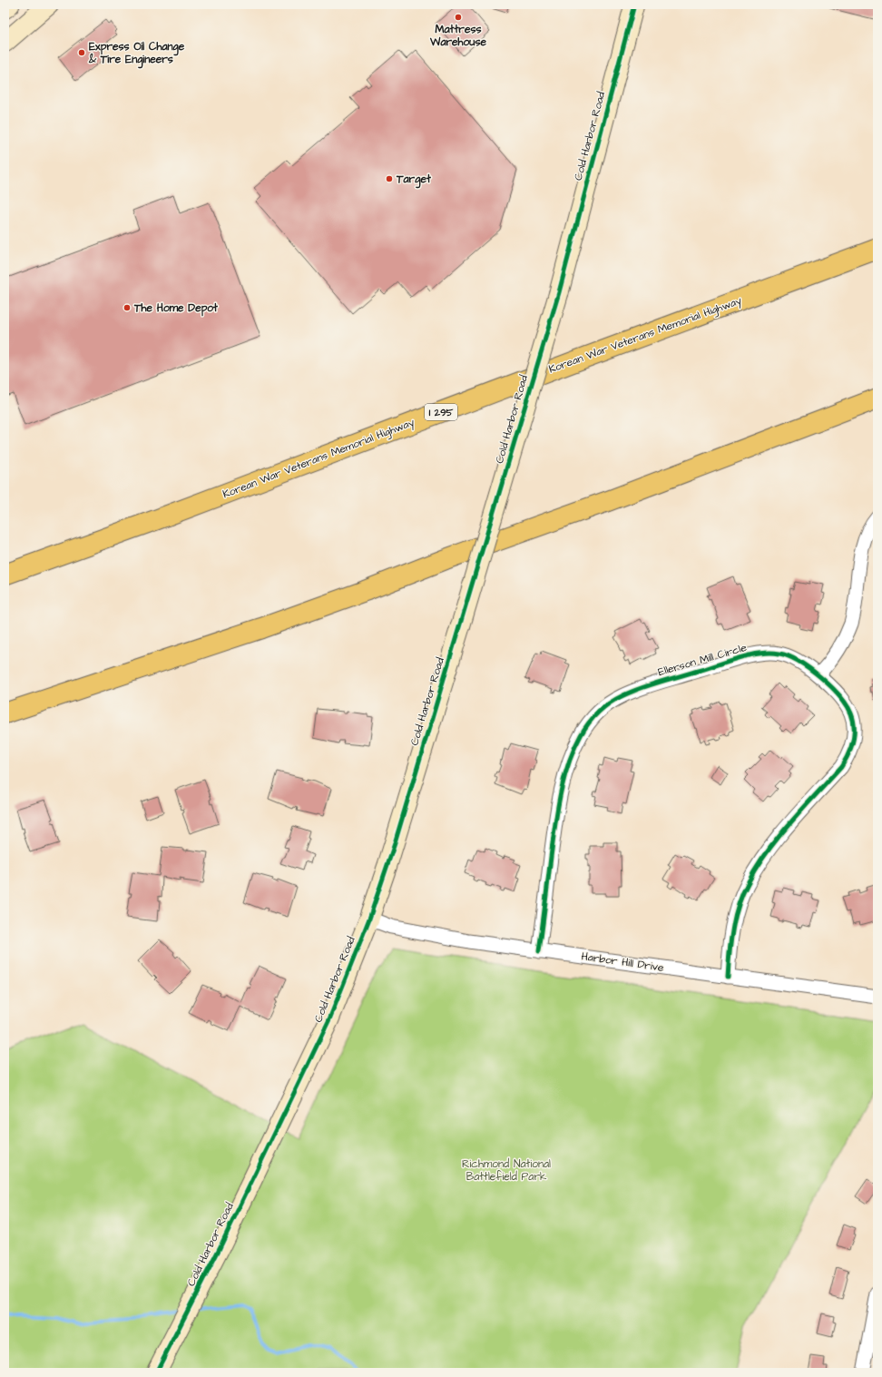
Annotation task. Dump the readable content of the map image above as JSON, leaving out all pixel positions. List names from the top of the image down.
{
  "streets": {
    "highway": ["Korean War Veterans Memorial Highway", "I 295"],
    "main road": ["Cold Harbor Road"],
    "street": ["Ellerson Mill Circle", "Harbor Hill Drive"]
  },
  "crossings": [
    ["Cold Harbor Road", "Harbor Hill Drive"],
    ["Ellerson Mill Circle", "Harbor Hill Drive"]
  ],
  "parks": ["Richmond National Battlefield Park"],
  "places": [
    "Mattress Warehouse",
    "Express Oil Change & Tire Engineers",
    "Target",
    "The Home Depot"
  ]
}
